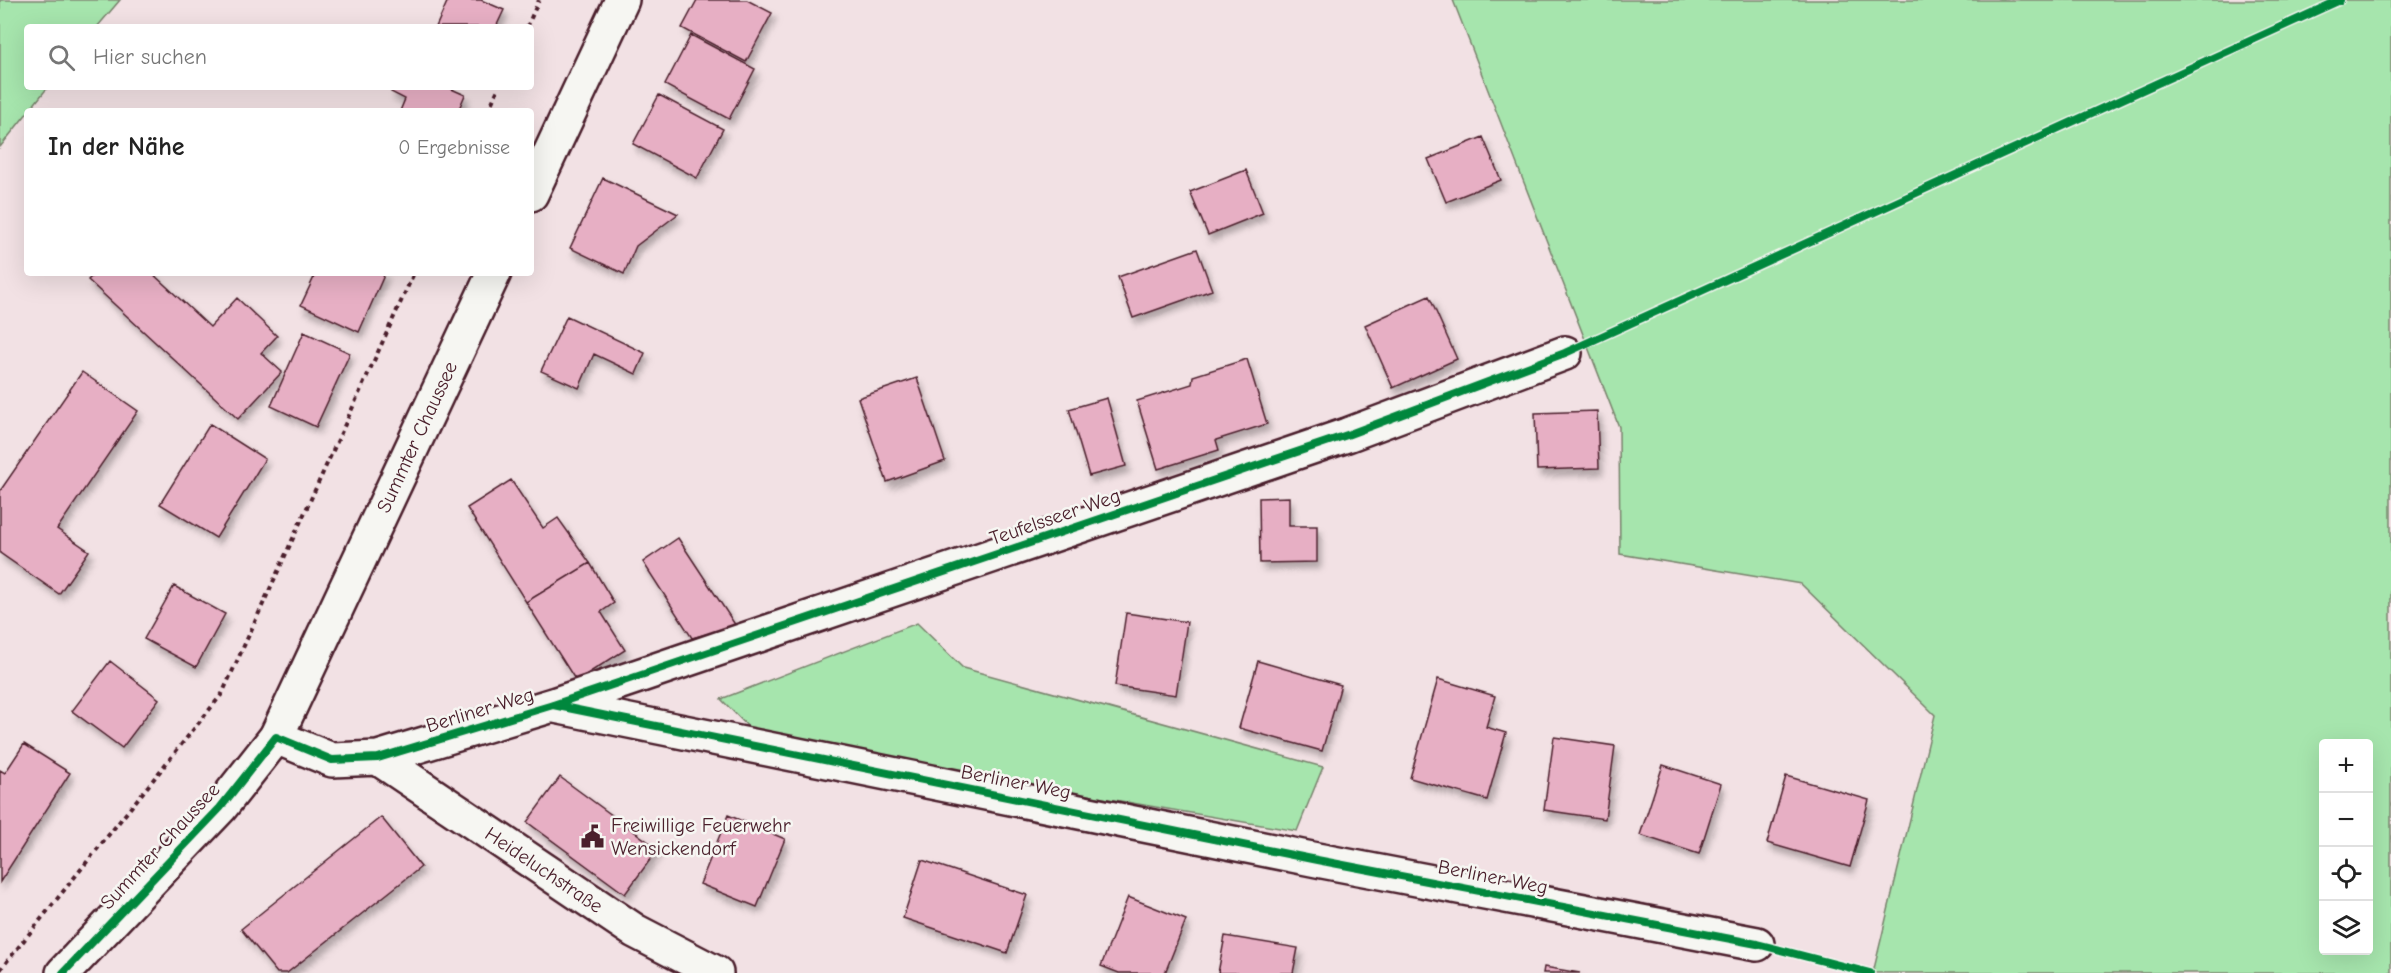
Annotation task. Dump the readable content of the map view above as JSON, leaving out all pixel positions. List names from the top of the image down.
{
  "streets": {
    "street": [
      "Summter Chaussee",
      "Teufelsseer Weg",
      "Berliner Weg",
      "Heideluchstraße"
    ]
  },
  "crossings": [
    ["Summter Chaussee", "Berliner Weg"],
    ["Teufelsseer Weg", "Berliner Weg"],
    ["Berliner Weg", "Heideluchstraße"]
  ],
  "places": {
    "public building": ["Freiwillige Feuerwehr Wensickendorf"]
  },
  "page": {
    "search": "Hier suchen",
    "heading": ["In der Nähe", "0 Ergebnisse"],
    "map_buttons": ["+", "−"]
  }
}
